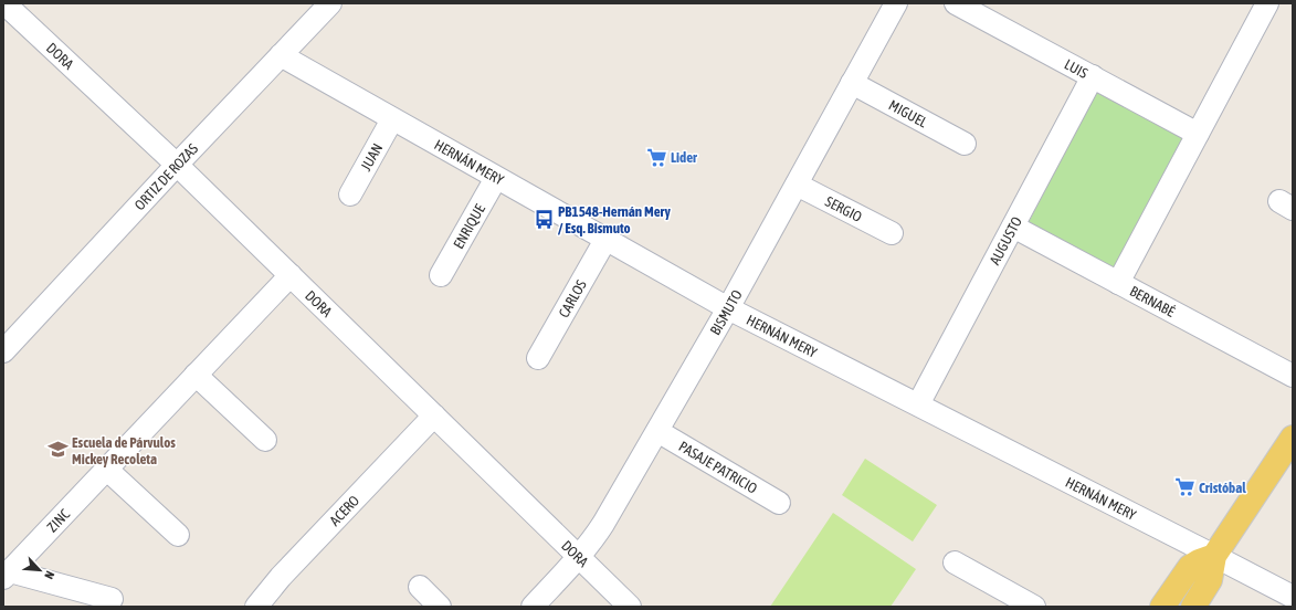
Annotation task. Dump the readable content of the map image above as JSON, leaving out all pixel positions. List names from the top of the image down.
{
  "streets": {
    "street": [
      "DORA",
      "LUIS",
      "MIGUEL",
      "JUAN",
      "HERNÁN MERY",
      "ORTIZ DE ROZAS",
      "SERGIO",
      "ENRIQUE",
      "AUGUSTO",
      "CARLOS",
      "BERNABÉ",
      "BISMUTO",
      "PASAJE PATRICIO",
      "ACERO",
      "ZINC"
    ]
  },
  "crossings": [
    ["DORA", "ORTIZ DE ROZAS"],
    ["DORA", "BISMUTO"],
    ["DORA", "ACERO"],
    ["DORA", "ZINC"],
    ["LUIS", "AUGUSTO"],
    ["MIGUEL", "BISMUTO"],
    ["JUAN", "HERNÁN MERY"],
    ["HERNÁN MERY", "ORTIZ DE ROZAS"],
    ["HERNÁN MERY", "ENRIQUE"],
    ["HERNÁN MERY", "AUGUSTO"],
    ["HERNÁN MERY", "CARLOS"],
    ["HERNÁN MERY", "BISMUTO"],
    ["SERGIO", "BISMUTO"],
    ["AUGUSTO", "BERNABÉ"],
    ["BISMUTO", "PASAJE PATRICIO"]
  ],
  "places": {
    "supermarket": ["Lider", "Cristóbal"],
    "bus stop": ["PB1548-Hernán Mery / Esq. Bismuto"],
    "school or university": ["Escuela de Párvulos Mickey Recoleta"]
  },
  "north": "bottom right"
}
